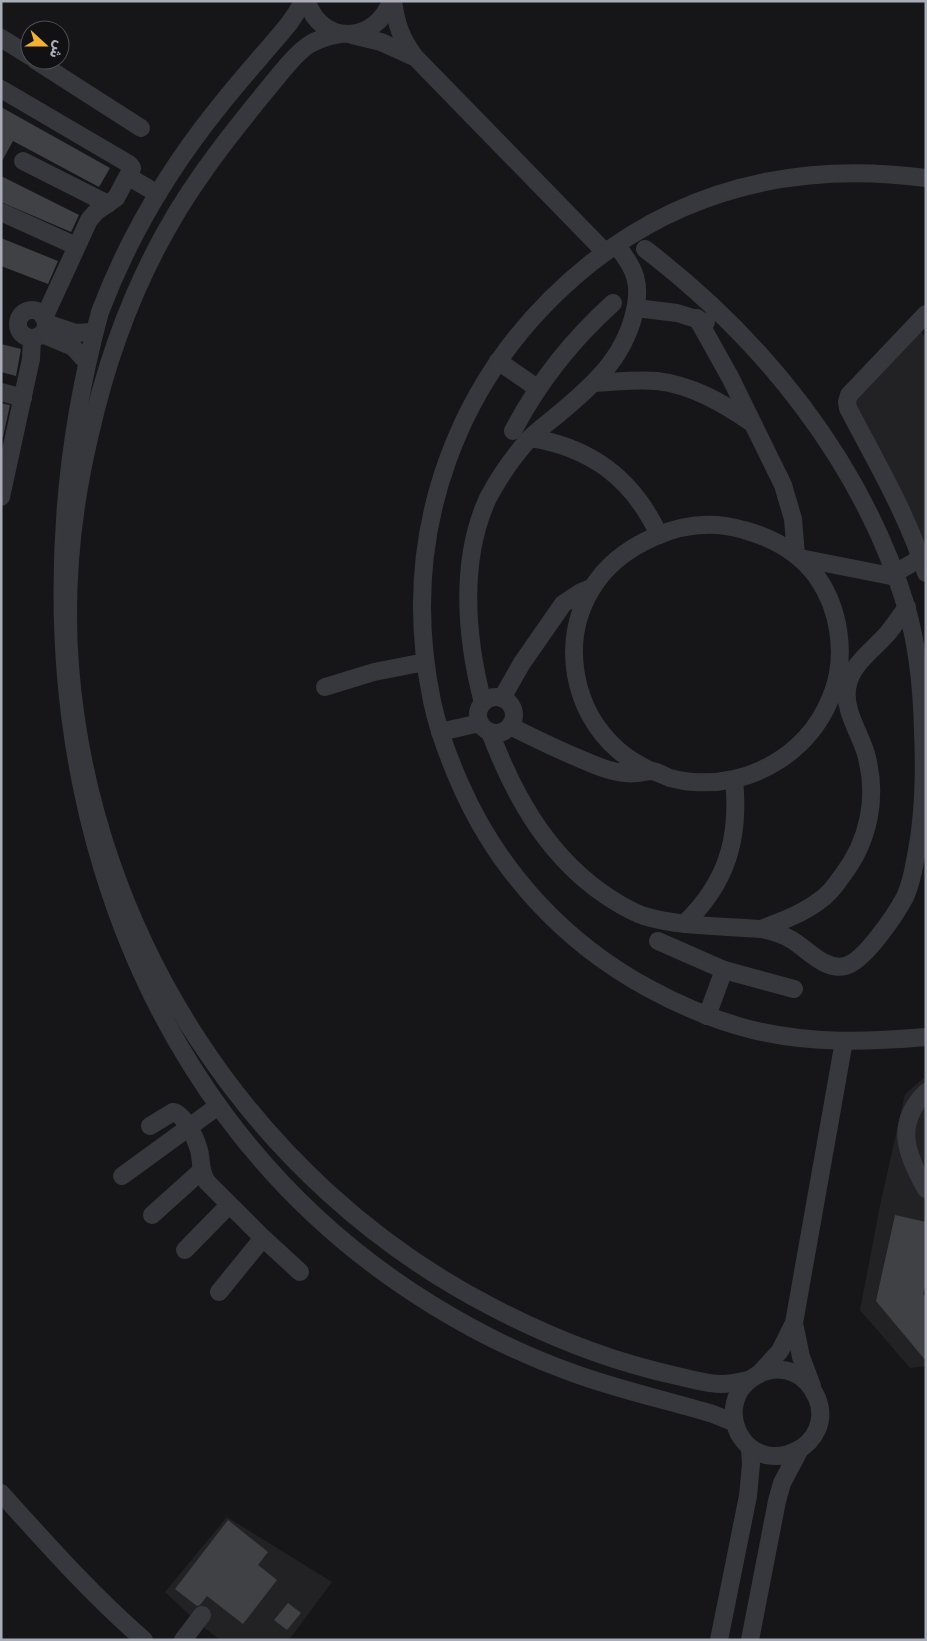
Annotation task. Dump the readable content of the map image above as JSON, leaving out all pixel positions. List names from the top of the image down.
{
  "north": "right"
}
